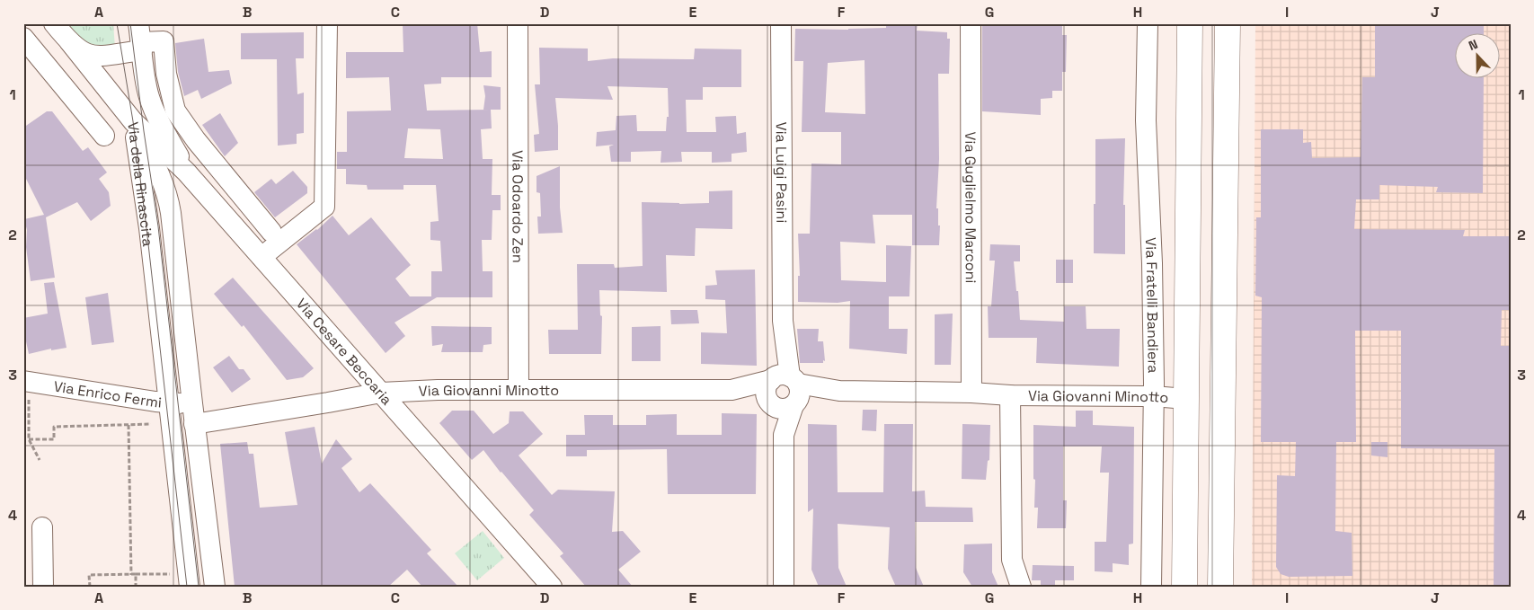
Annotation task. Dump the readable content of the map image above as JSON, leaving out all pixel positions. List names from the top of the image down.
{
  "streets": {
    "street": [
      "Via Luigi Pasini",
      "Via della Rinascita",
      "Via Odoardo Zen",
      "Via Guglielmo Marconi",
      "Via Fratelli Bandiera",
      "Via Cesare Beccaria",
      "Via Giovanni Minotto",
      "Via Enrico Fermi"
    ]
  },
  "crossings": [
    ["Via Luigi Pasini", "Via Giovanni Minotto"],
    ["Via della Rinascita", "Via Cesare Beccaria"],
    ["Via della Rinascita", "Via Giovanni Minotto"],
    ["Via della Rinascita", "Via Enrico Fermi"],
    ["Via Odoardo Zen", "Via Giovanni Minotto"],
    ["Via Guglielmo Marconi", "Via Giovanni Minotto"],
    ["Via Fratelli Bandiera", "Via Giovanni Minotto"],
    ["Via Cesare Beccaria", "Via Giovanni Minotto"]
  ],
  "north": "top",
  "grid": {
    "columns": [
      "A",
      "B",
      "C",
      "D",
      "E",
      "F",
      "G",
      "H",
      "I",
      "J"
    ],
    "rows": [
      "1",
      "2",
      "3",
      "4"
    ]
  }
}
